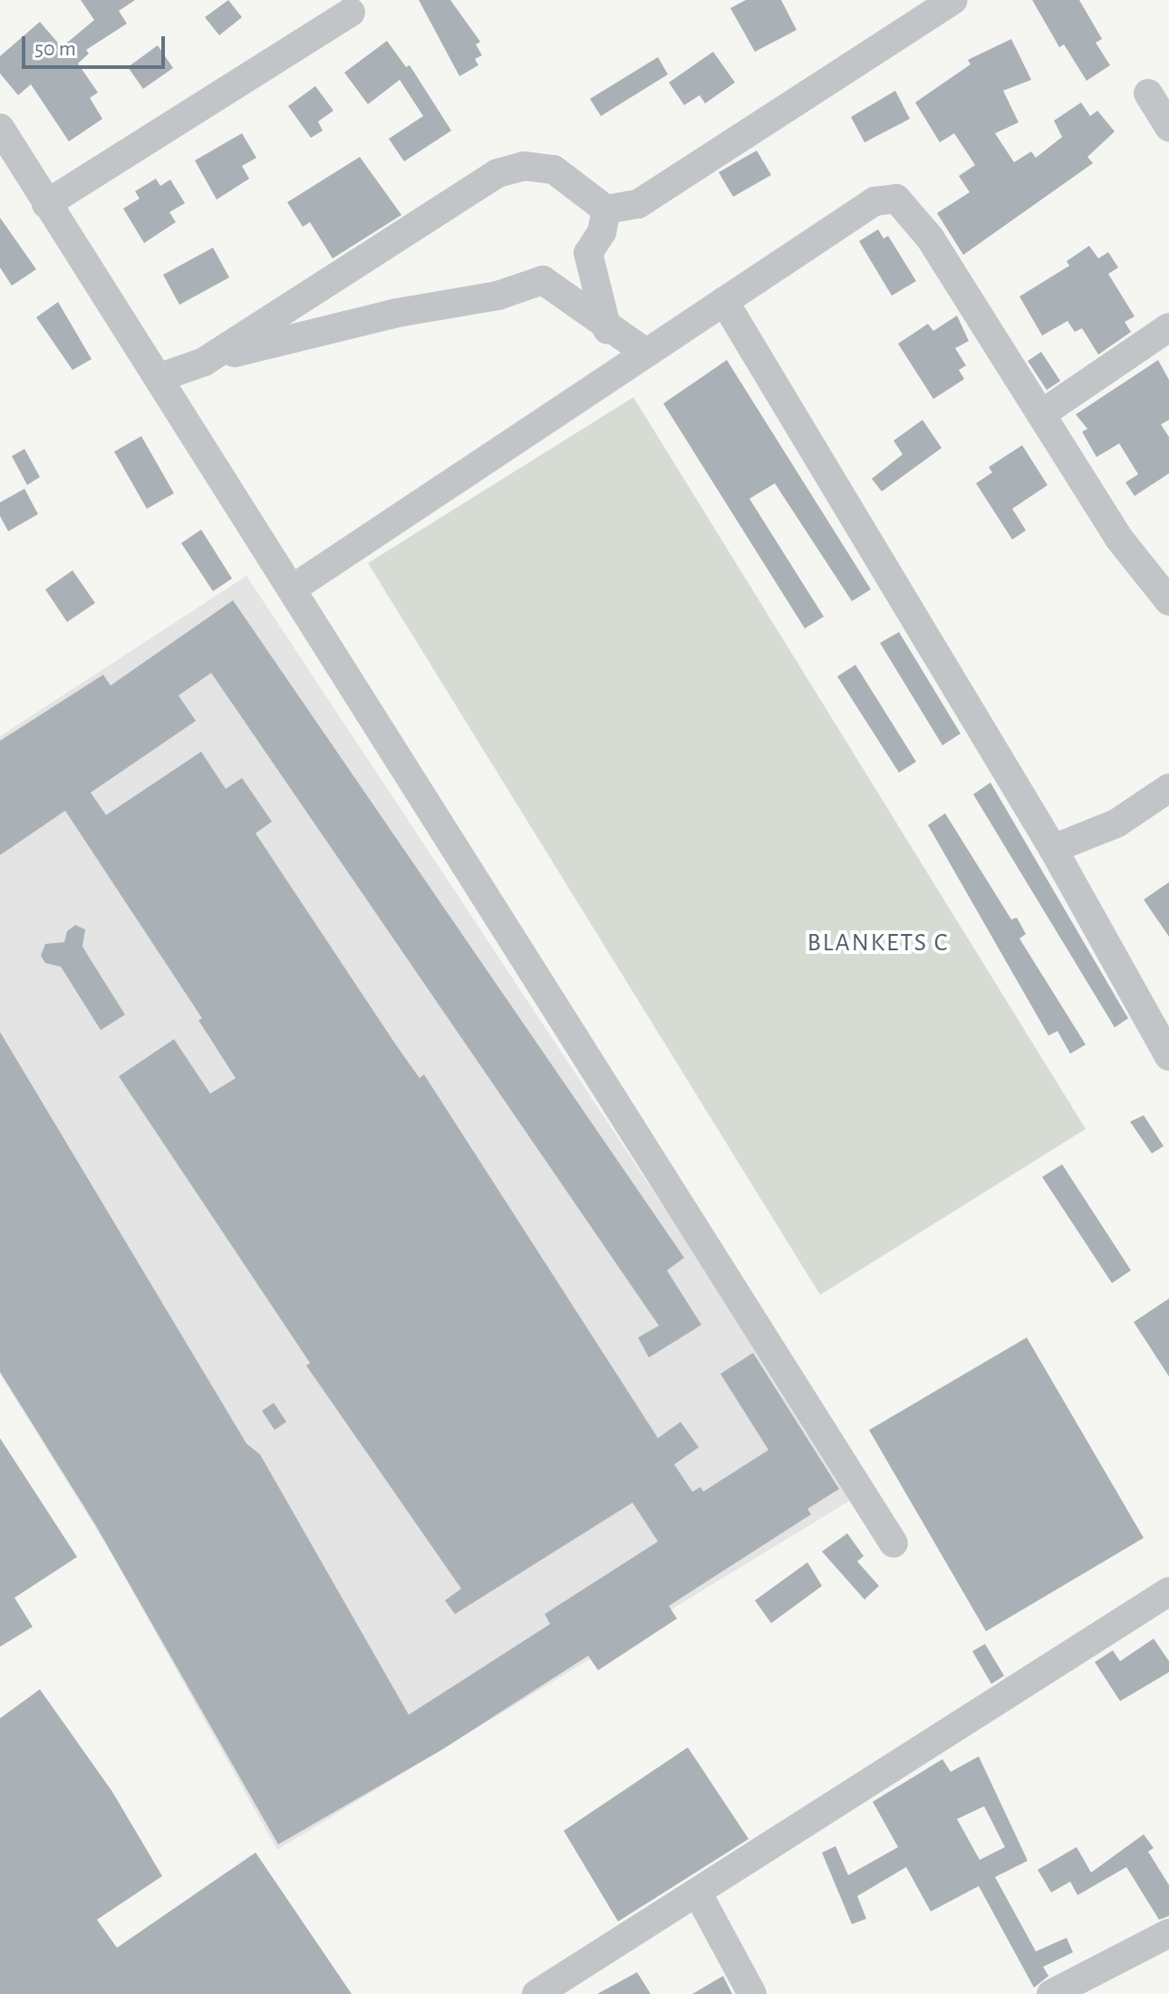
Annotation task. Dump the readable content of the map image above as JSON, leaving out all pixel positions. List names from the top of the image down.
{
  "districts": ["BLANKETS C"],
  "scale_bar": "50 m"
}
